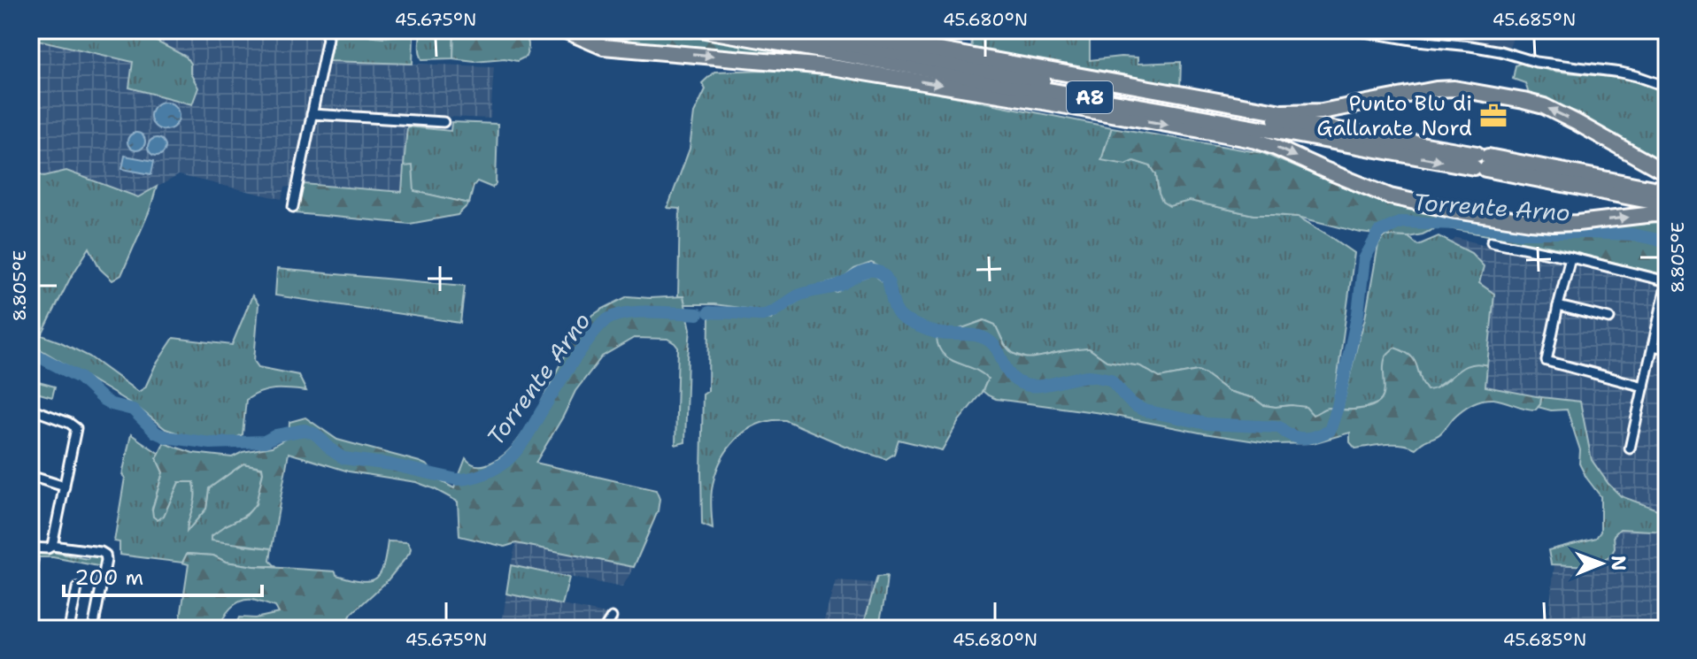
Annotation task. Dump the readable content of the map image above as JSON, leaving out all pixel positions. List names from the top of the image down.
{
  "streets": {
    "highway": ["A8"]
  },
  "water": ["Torrente Arno"],
  "places": {
    "office": ["Punto Blu di Gallarate Nord"]
  },
  "scale_bar": "200 m",
  "north": "right",
  "coordinates": [
    "45.675°N",
    "45.680°N",
    "45.685°N",
    "8.805°E"
  ]
}
